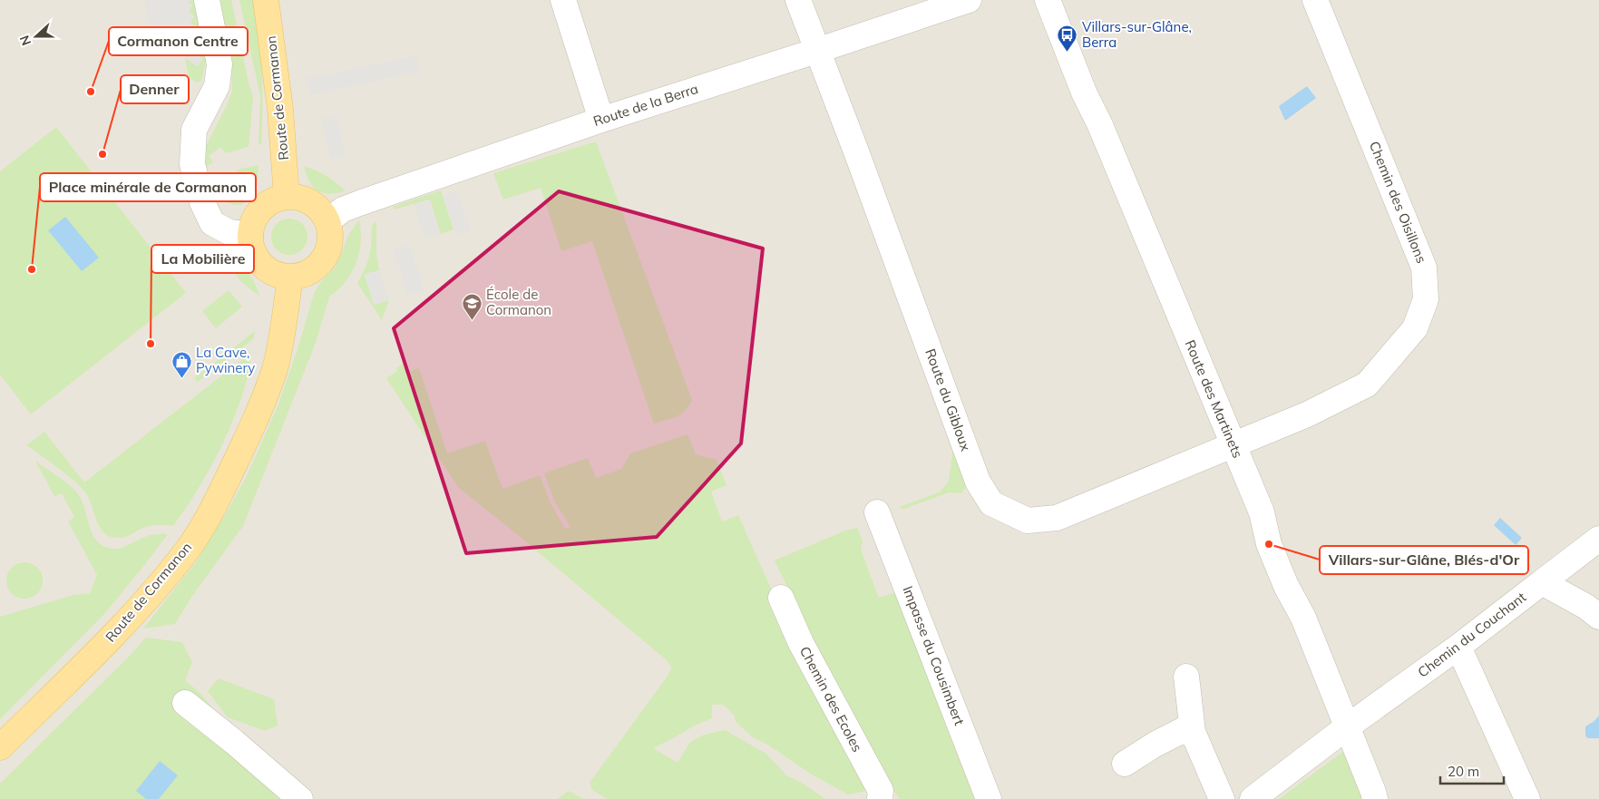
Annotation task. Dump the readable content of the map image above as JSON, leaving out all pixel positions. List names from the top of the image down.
{
  "streets": {
    "main road": ["Route de Cormanon"],
    "street": [
      "Route de la Berra",
      "Chemin des Oisillons",
      "Route des Martinets",
      "Route du Gibloux",
      "Chemin du Couchant",
      "Impasse du Cousimbert",
      "Chemin des Ecoles"
    ]
  },
  "crossings": [
    ["Route de Cormanon", "Route de la Berra"],
    ["Route de la Berra", "Route du Gibloux"],
    ["Chemin des Oisillons", "Route des Martinets"],
    ["Chemin des Oisillons", "Route du Gibloux"],
    ["Route des Martinets", "Route du Gibloux"],
    ["Route des Martinets", "Chemin du Couchant"]
  ],
  "places": {
    "bus stop": ["Villars-sur-Glâne, Berra"],
    "other": [
      "Cormanon Centre",
      "Denner",
      "Place minérale de Cormanon",
      "La Mobilière",
      "Villars-sur-Glâne, Blés-d'Or"
    ],
    "school or university": ["École de Cormanon"],
    "shop": ["La Cave, Pywinery"]
  },
  "scale_bar": "20 m",
  "north": "left"
}
